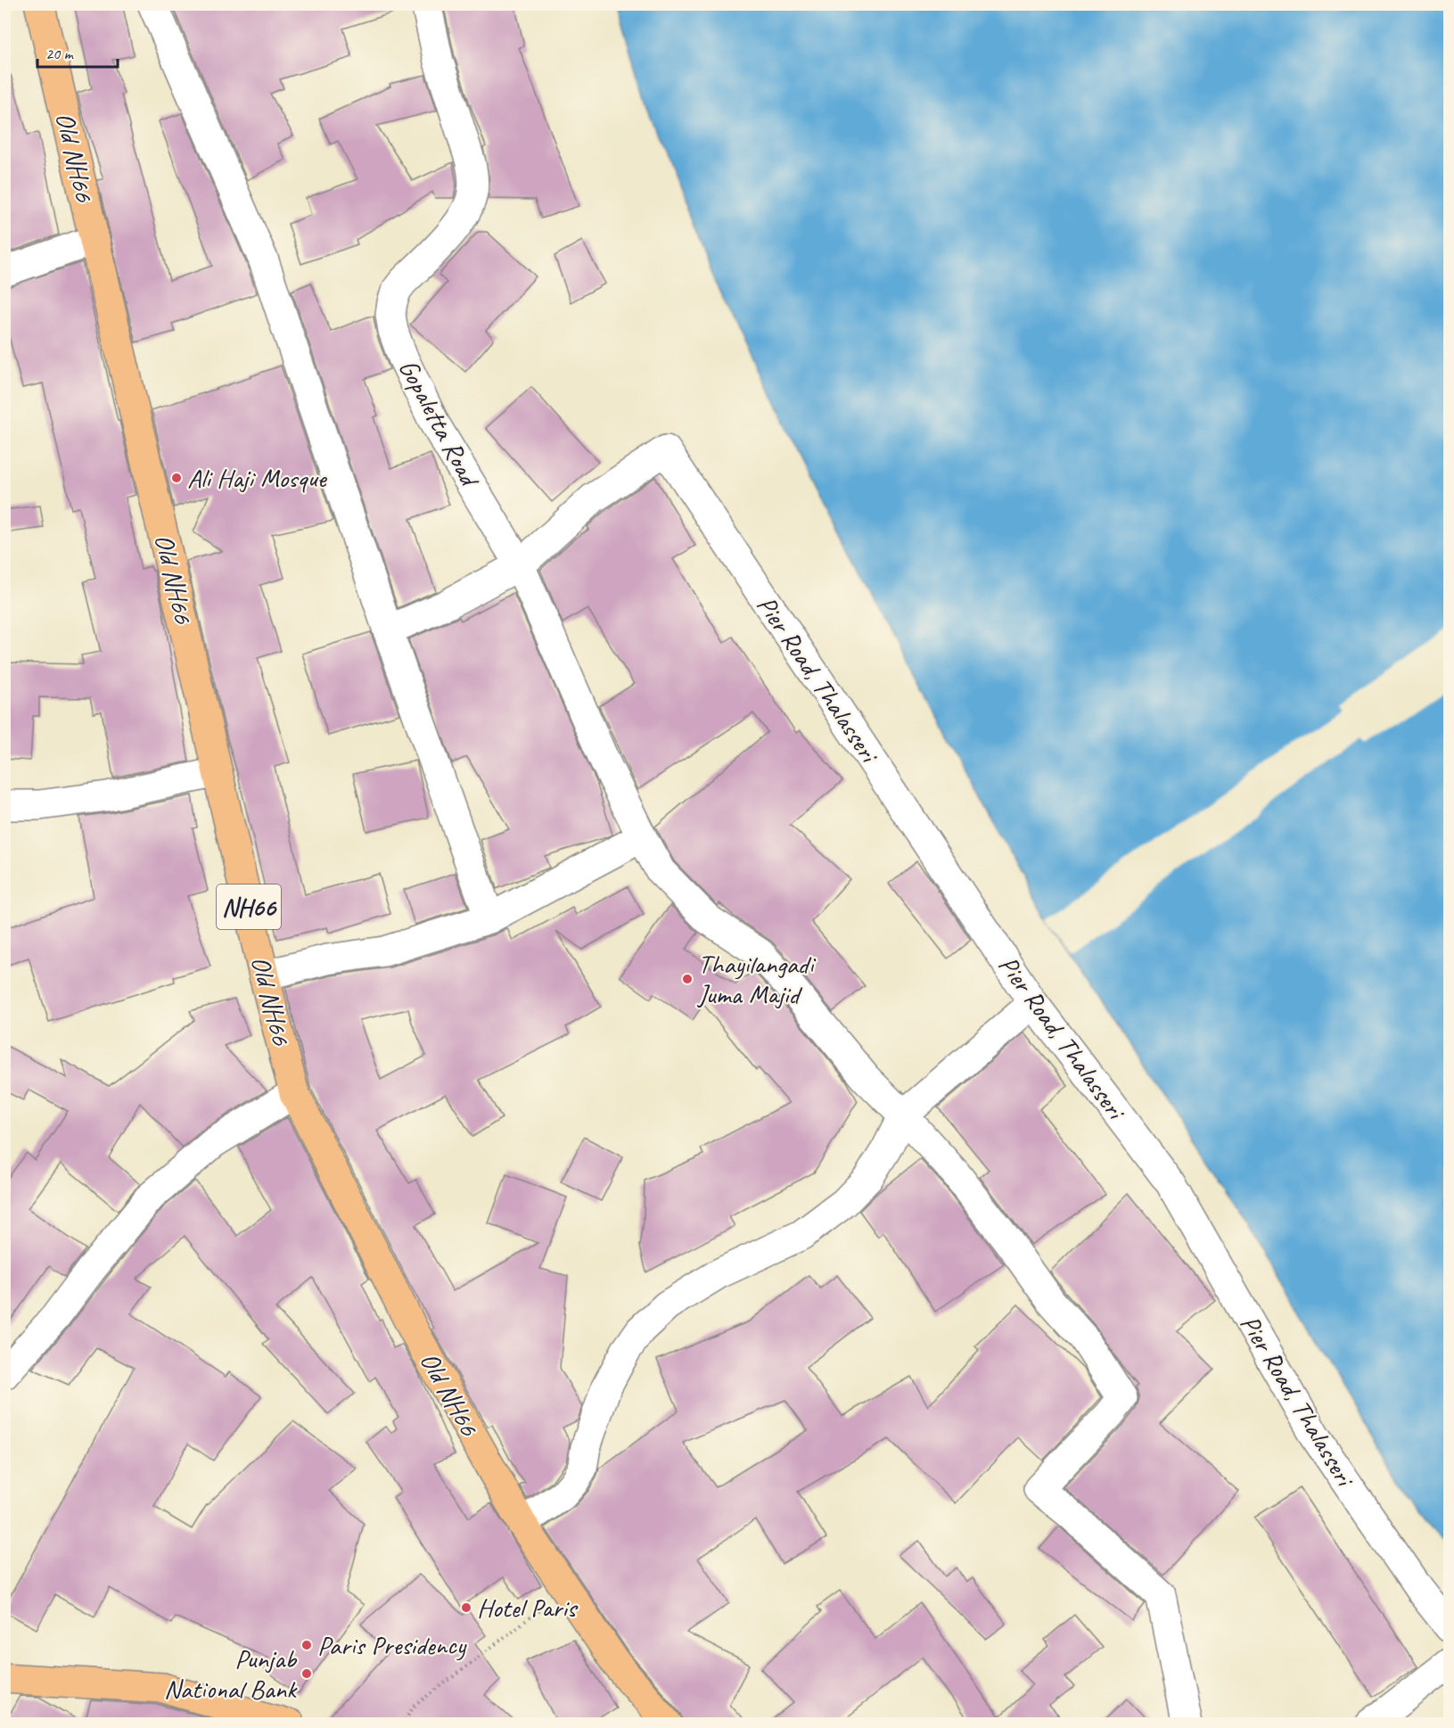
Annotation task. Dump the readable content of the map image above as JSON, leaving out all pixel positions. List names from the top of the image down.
{
  "streets": {
    "main road": ["Old NH66", "NH66"],
    "street": ["Gopaletta Road", "Pier Road, Thalasseri"]
  },
  "crossings": [
    ["Gopaletta Road", "Pier Road, Thalasseri"]
  ],
  "places": [
    "Ali Haji Mosque",
    "Thayilangadi Juma Majid",
    "Hotel Paris",
    "Paris Presidency",
    "Punjab National Bank"
  ],
  "scale_bar": "20 m"
}
